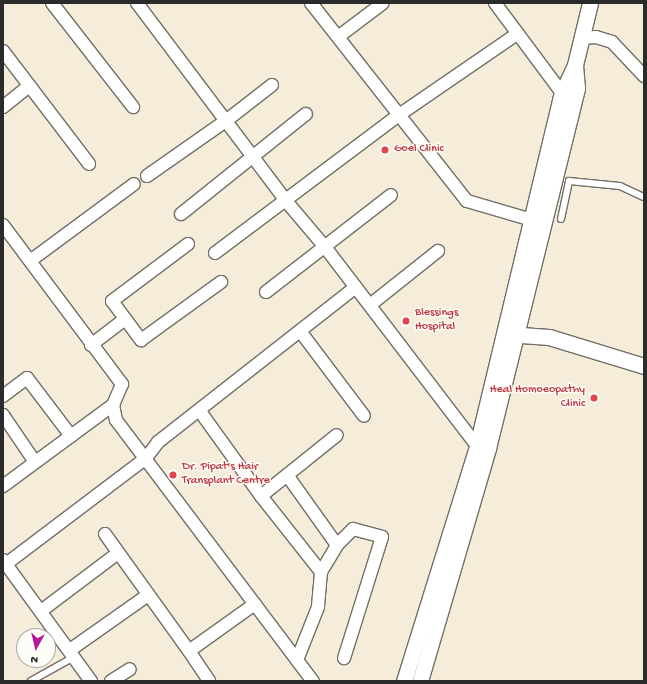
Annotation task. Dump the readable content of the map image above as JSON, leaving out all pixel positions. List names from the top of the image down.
{
  "places": [
    "Goel Clinic",
    "Blessings Hospital",
    "Heal Homoeopathy Clinic",
    "Dr. Pipat's Hair Transplant Centre"
  ],
  "north": "bottom"
}
